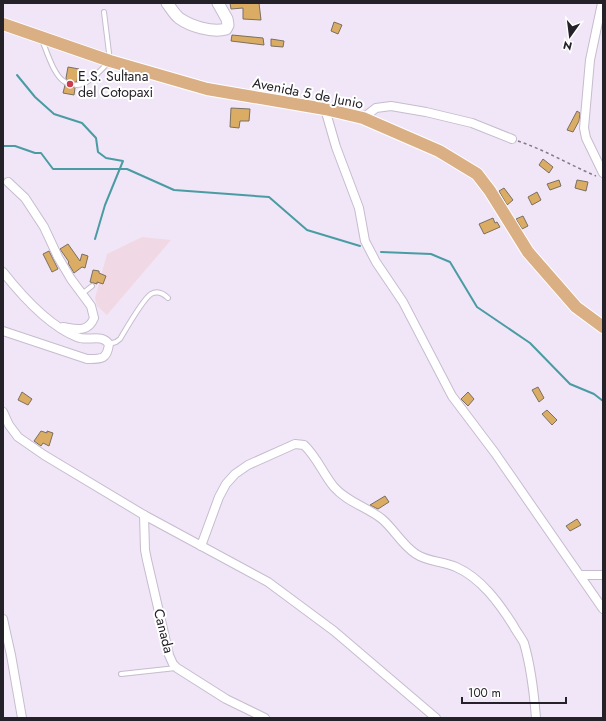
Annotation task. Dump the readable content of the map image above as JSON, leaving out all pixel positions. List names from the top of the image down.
{
  "streets": {
    "main road": ["Avenida 5 de Junio"],
    "street": ["Canada"]
  },
  "places": ["E.S. Sultana del Cotopaxi"],
  "scale_bar": "100 m",
  "north": "bottom"
}
